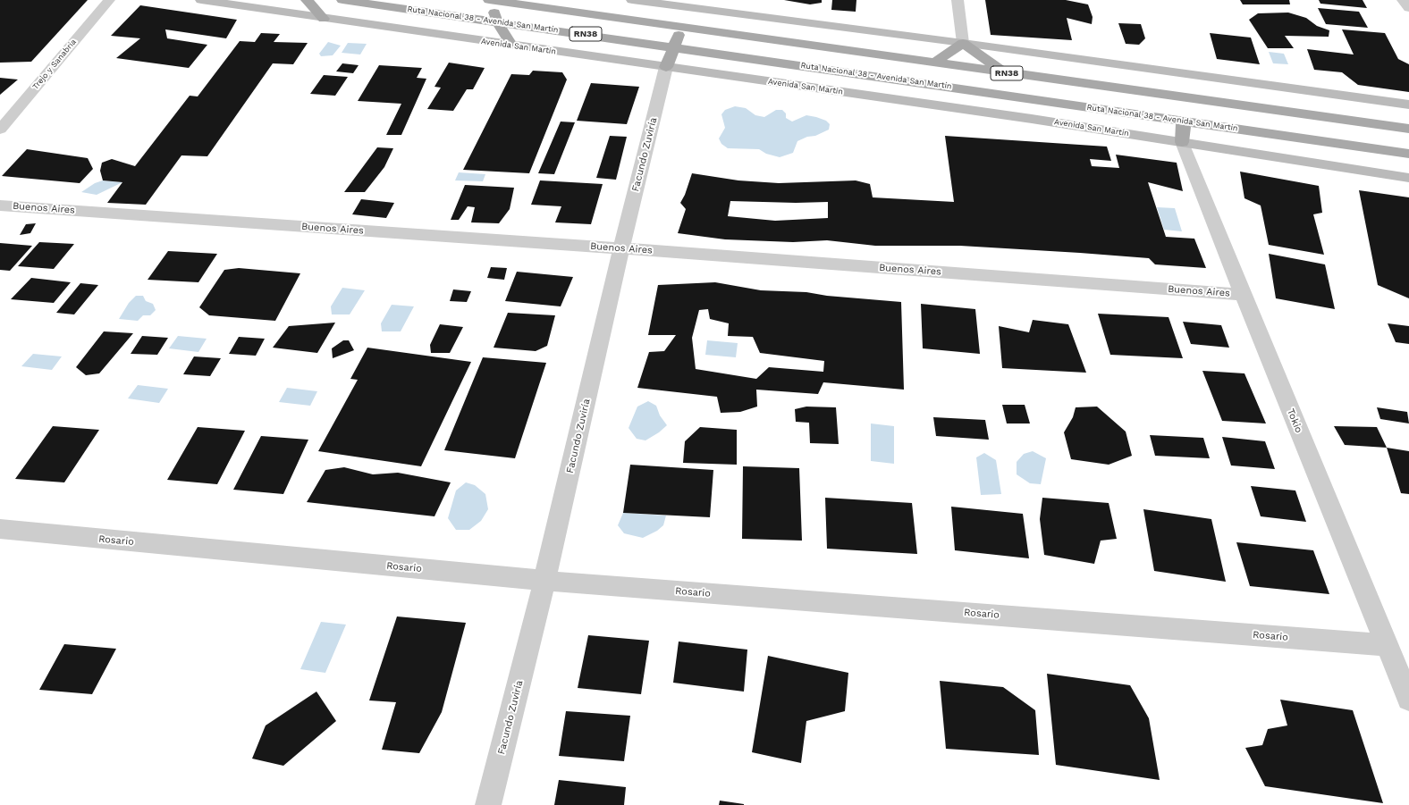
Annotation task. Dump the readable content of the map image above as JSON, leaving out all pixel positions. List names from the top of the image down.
{
  "streets": {
    "main road": ["Ruta Nacional 38 - Avenida San Martín", "RN38", "Avenida San Martín"],
    "street": [
      "Trejo y Sanabria",
      "Facundo Zuviría",
      "Buenos Aires",
      "Tokio",
      "Rosario"
    ]
  },
  "crossings": [
    ["Avenida San Martín", "Facundo Zuviría"],
    ["Avenida San Martín", "Tokio"],
    ["Facundo Zuviría", "Buenos Aires"],
    ["Facundo Zuviría", "Rosario"],
    ["Buenos Aires", "Tokio"],
    ["Tokio", "Rosario"]
  ]
}
